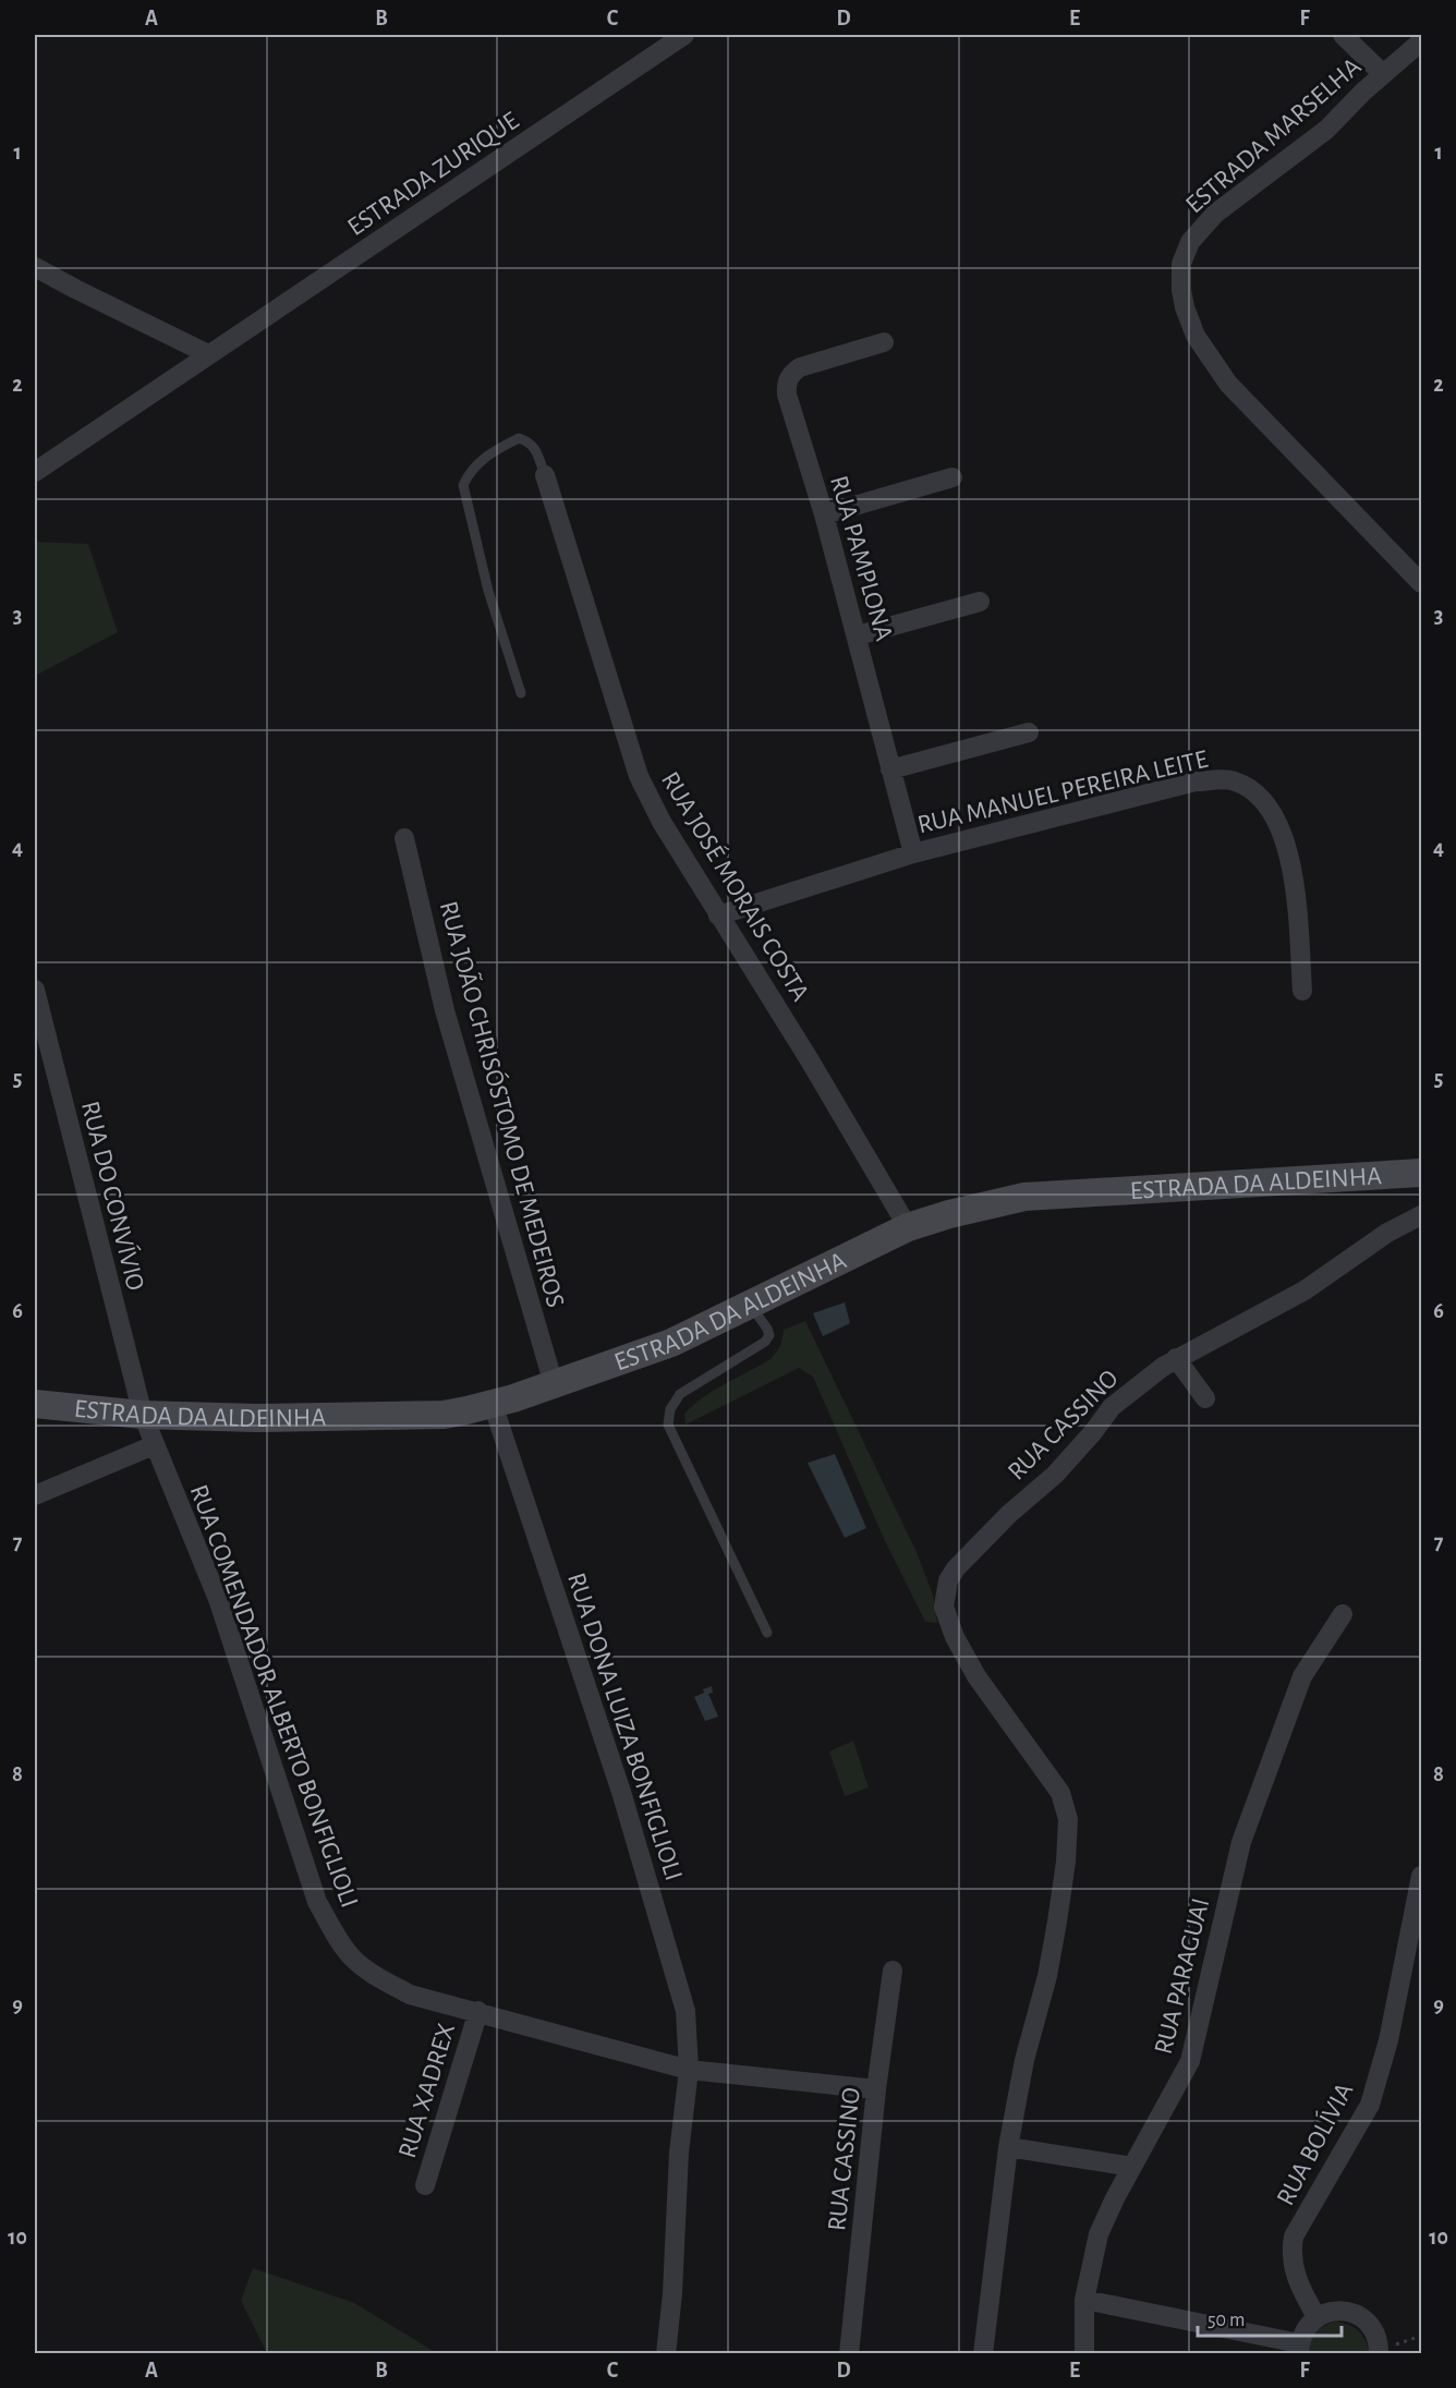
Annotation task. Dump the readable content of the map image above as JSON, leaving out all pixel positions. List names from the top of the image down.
{
  "streets": {
    "street": [
      "ESTRADA MARSELHA",
      "ESTRADA ZURIQUE",
      "RUA PAMPLONA",
      "RUA MANUEL PEREIRA LEITE",
      "RUA JOSÉ MORAIS COSTA",
      "RUA JOÃO CHRISÓSTOMO DE MEDEIROS",
      "ESTRADA DA ALDEINHA",
      "RUA DO CONVÍVIO",
      "RUA CASSINO",
      "RUA COMENDADOR ALBERTO BONFIGLIOLI",
      "RUA DONA LUIZA BONFIGLIOLI",
      "RUA PARAGUAI",
      "RUA XADREX",
      "RUA BOLÍVIA"
    ]
  },
  "crossings": [
    ["RUA PAMPLONA", "RUA MANUEL PEREIRA LEITE"],
    ["RUA MANUEL PEREIRA LEITE", "RUA JOSÉ MORAIS COSTA"],
    ["RUA JOSÉ MORAIS COSTA", "ESTRADA DA ALDEINHA"],
    ["RUA JOÃO CHRISÓSTOMO DE MEDEIROS", "ESTRADA DA ALDEINHA"],
    ["ESTRADA DA ALDEINHA", "RUA DO CONVÍVIO"],
    ["ESTRADA DA ALDEINHA", "RUA COMENDADOR ALBERTO BONFIGLIOLI"],
    ["ESTRADA DA ALDEINHA", "RUA DONA LUIZA BONFIGLIOLI"],
    ["RUA DO CONVÍVIO", "RUA COMENDADOR ALBERTO BONFIGLIOLI"],
    ["RUA CASSINO", "RUA COMENDADOR ALBERTO BONFIGLIOLI"],
    ["RUA COMENDADOR ALBERTO BONFIGLIOLI", "RUA DONA LUIZA BONFIGLIOLI"],
    ["RUA COMENDADOR ALBERTO BONFIGLIOLI", "RUA XADREX"]
  ],
  "scale_bar": "50 m",
  "grid": {
    "columns": [
      "A",
      "B",
      "C",
      "D",
      "E",
      "F"
    ],
    "rows": [
      "1",
      "2",
      "3",
      "4",
      "5",
      "6",
      "7",
      "8",
      "9",
      "10"
    ]
  }
}
